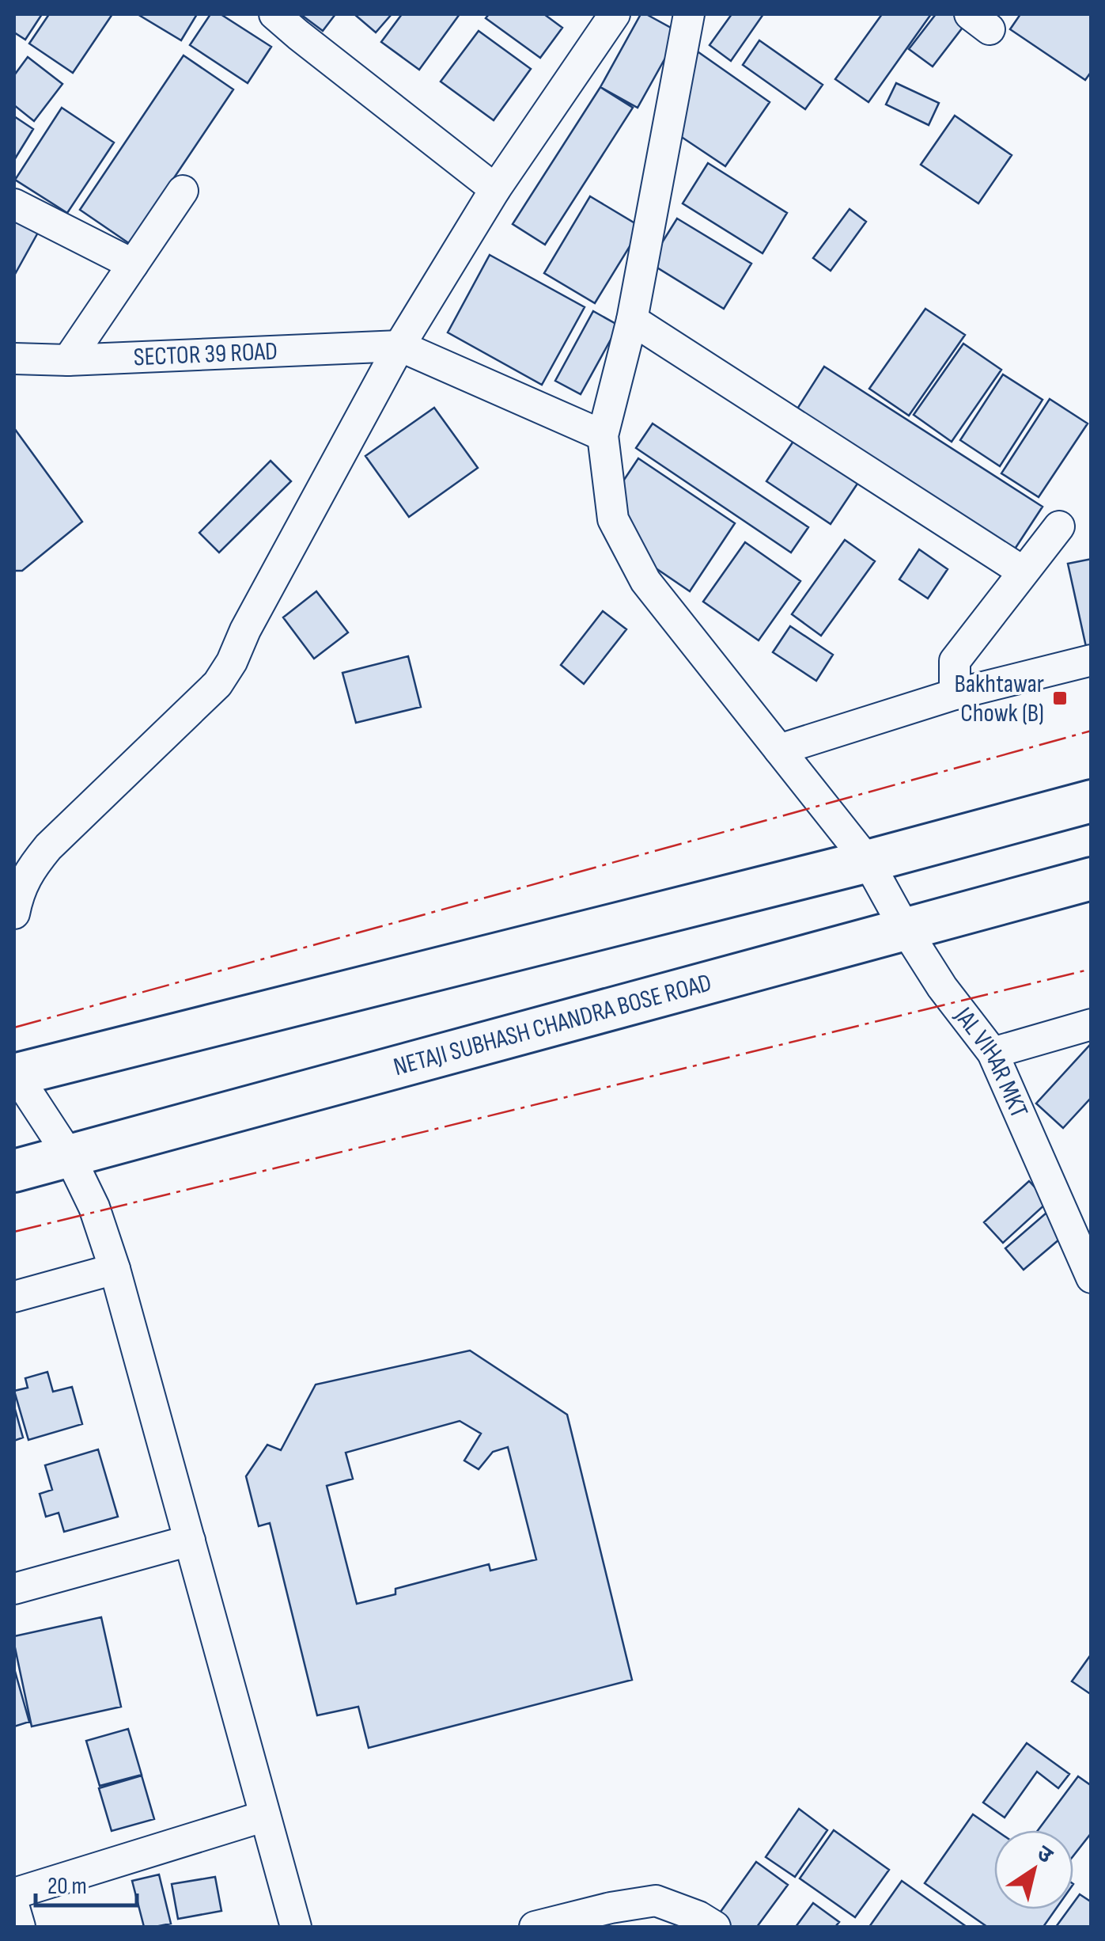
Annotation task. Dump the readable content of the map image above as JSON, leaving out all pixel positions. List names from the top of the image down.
{
  "streets": {
    "main road": ["NETAJI SUBHASH CHANDRA BOSE ROAD"],
    "street": ["SECTOR 39 ROAD", "JAL VIHAR MKT"]
  },
  "crossings": [
    ["NETAJI SUBHASH CHANDRA BOSE ROAD", "JAL VIHAR MKT"]
  ],
  "places": {
    "transit": ["Bakhtawar Chowk (B)"]
  },
  "scale_bar": "20 m",
  "north": "top right"
}
